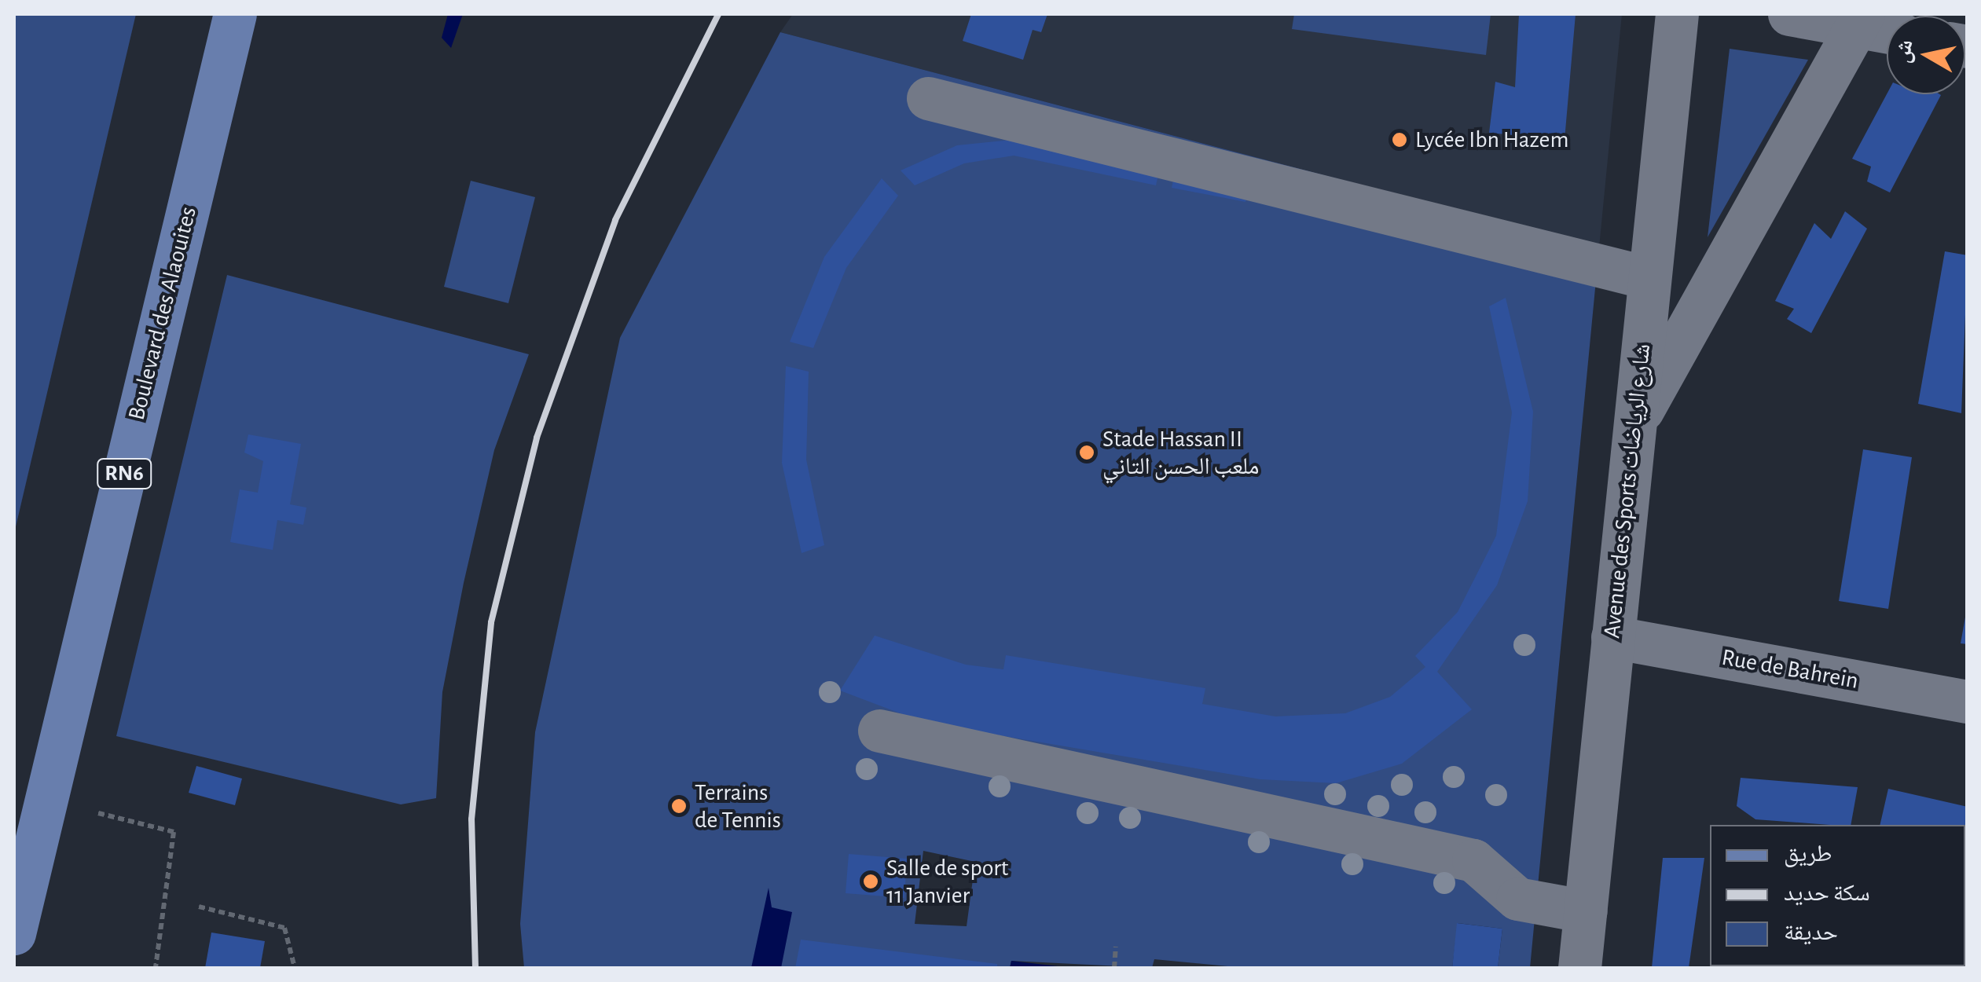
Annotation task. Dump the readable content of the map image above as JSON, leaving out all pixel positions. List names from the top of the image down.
{
  "streets": {
    "main road": ["Boulevard des Alaouites", "RN6"],
    "street": ["Avenue des Sports شارع الرياضات", "Rue de Bahrein"]
  },
  "crossings": [
    ["Avenue des Sports شارع الرياضات", "Rue de Bahrein"]
  ],
  "places": [
    "Lycée Ibn Hazem",
    "Stade Hassan II ملعب الحسن التاني",
    "Terrains de Tennis",
    "Salle de sport 11 Janvier"
  ],
  "legend": ["طريق", "سكة حديد", "حديقة"],
  "north": "left"
}
